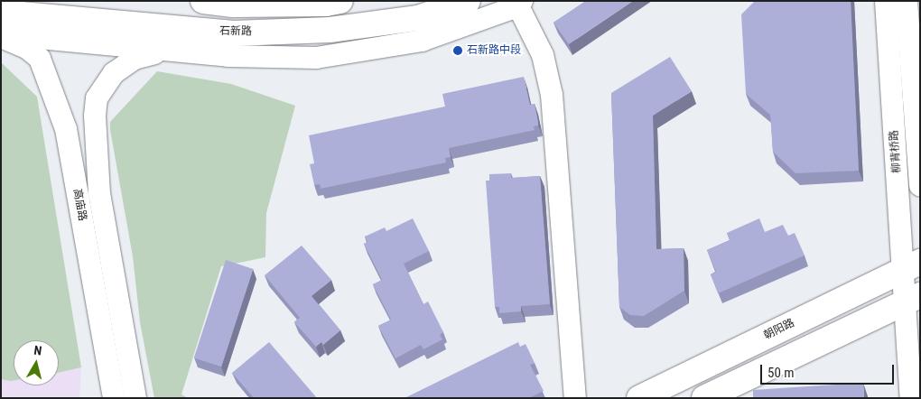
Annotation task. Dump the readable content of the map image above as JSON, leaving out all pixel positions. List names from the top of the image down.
{
  "streets": {
    "main road": ["石新路", "朝阳路"],
    "street": ["柳背桥路", "高庙路"]
  },
  "crossings": [
    ["柳背桥路", "朝阳路"]
  ],
  "places": ["石新路中段"],
  "scale_bar": "50 m",
  "north": "top"
}
